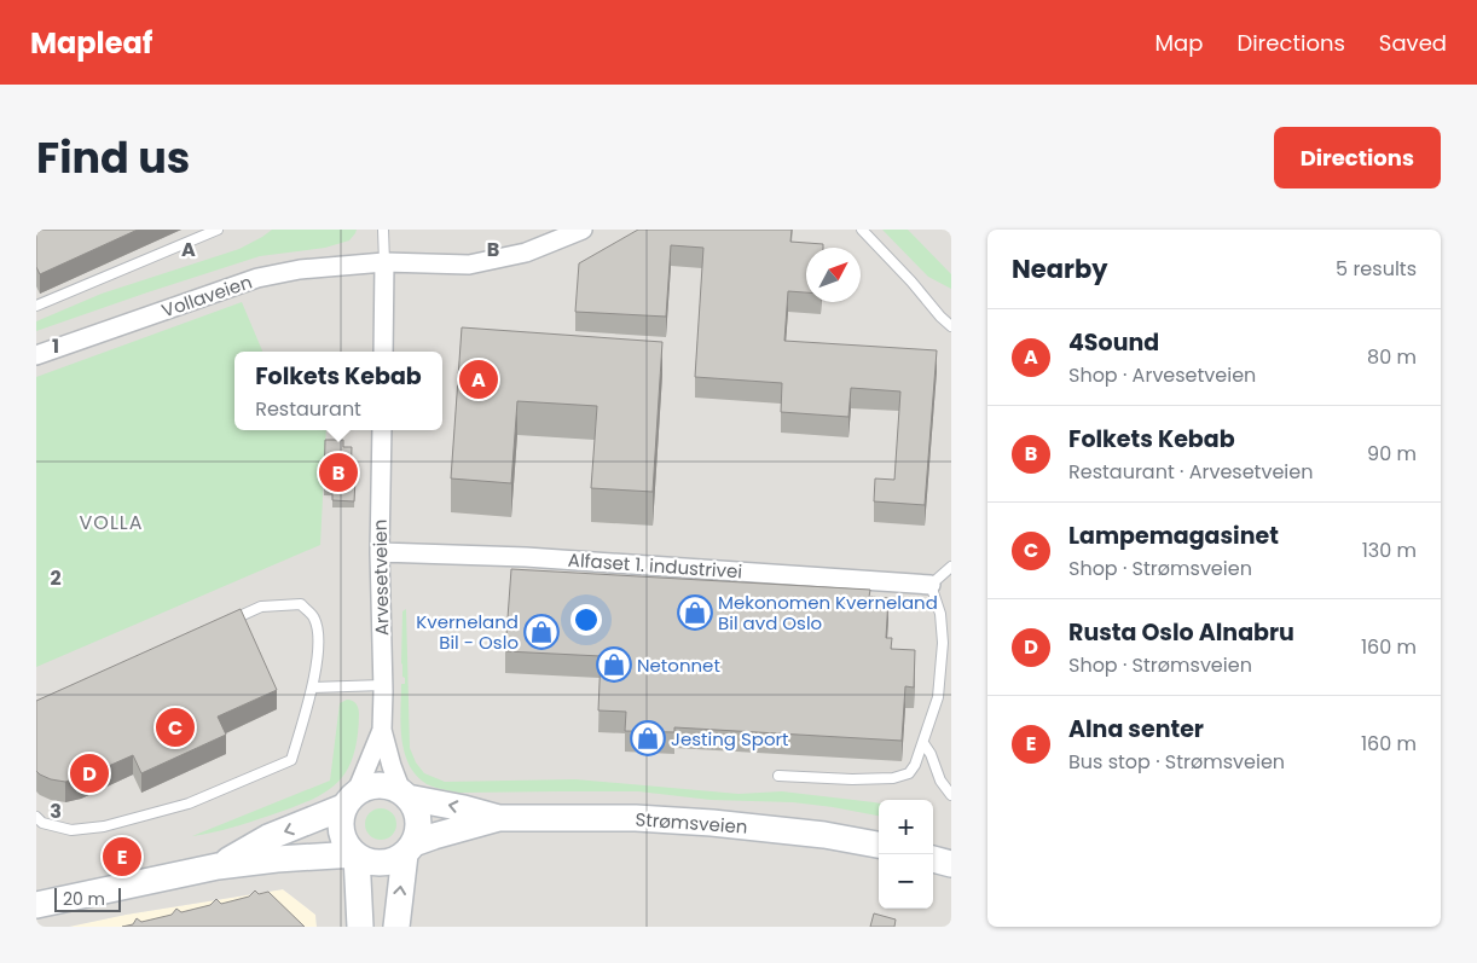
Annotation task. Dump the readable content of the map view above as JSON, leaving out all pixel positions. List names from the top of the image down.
{
  "streets": {
    "main road": ["Strømsveien"],
    "street": ["Vollaveien", "Alfaset 1. industrivei", "Arvesetveien"]
  },
  "crossings": [
    ["Alfaset 1. industrivei", "Arvesetveien"],
    ["Arvesetveien", "Strømsveien"]
  ],
  "districts": ["VOLLA"],
  "places": {
    "shop": [
      "Mekonomen Kverneland Bil avd Oslo",
      "Kverneland Bil - Oslo",
      "Netonnet",
      "Jesting Sport"
    ]
  },
  "scale_bar": "20 m",
  "north": "top right",
  "page": {
    "header": "Mapleaf",
    "nav": ["Map", "Directions", "Saved"],
    "title": "Find us",
    "buttons": "Directions",
    "heading": ["Nearby", "5 results"],
    "list": [
      {
        "mark": "A",
        "name": "4Sound",
        "note": "Shop · Arvesetveien",
        "value": "80 m"
      },
      {
        "mark": "B",
        "name": "Folkets Kebab",
        "note": "Restaurant · Arvesetveien",
        "value": "90 m"
      },
      {
        "mark": "C",
        "name": "Lampemagasinet",
        "note": "Shop · Strømsveien",
        "value": "130 m"
      },
      {
        "mark": "D",
        "name": "Rusta Oslo Alnabru",
        "note": "Shop · Strømsveien",
        "value": "160 m"
      },
      {
        "mark": "E",
        "name": "Alna senter",
        "note": "Bus stop · Strømsveien",
        "value": "160 m"
      }
    ],
    "popup": ["Folkets Kebab", "Restaurant"],
    "pins": [
      "A",
      "B",
      "C",
      "D",
      "E"
    ],
    "map_buttons": ["+", "−"],
    "scale": "20 m"
  },
  "grid": {
    "columns": ["A", "B"],
    "rows": ["1", "2", "3"]
  }
}
